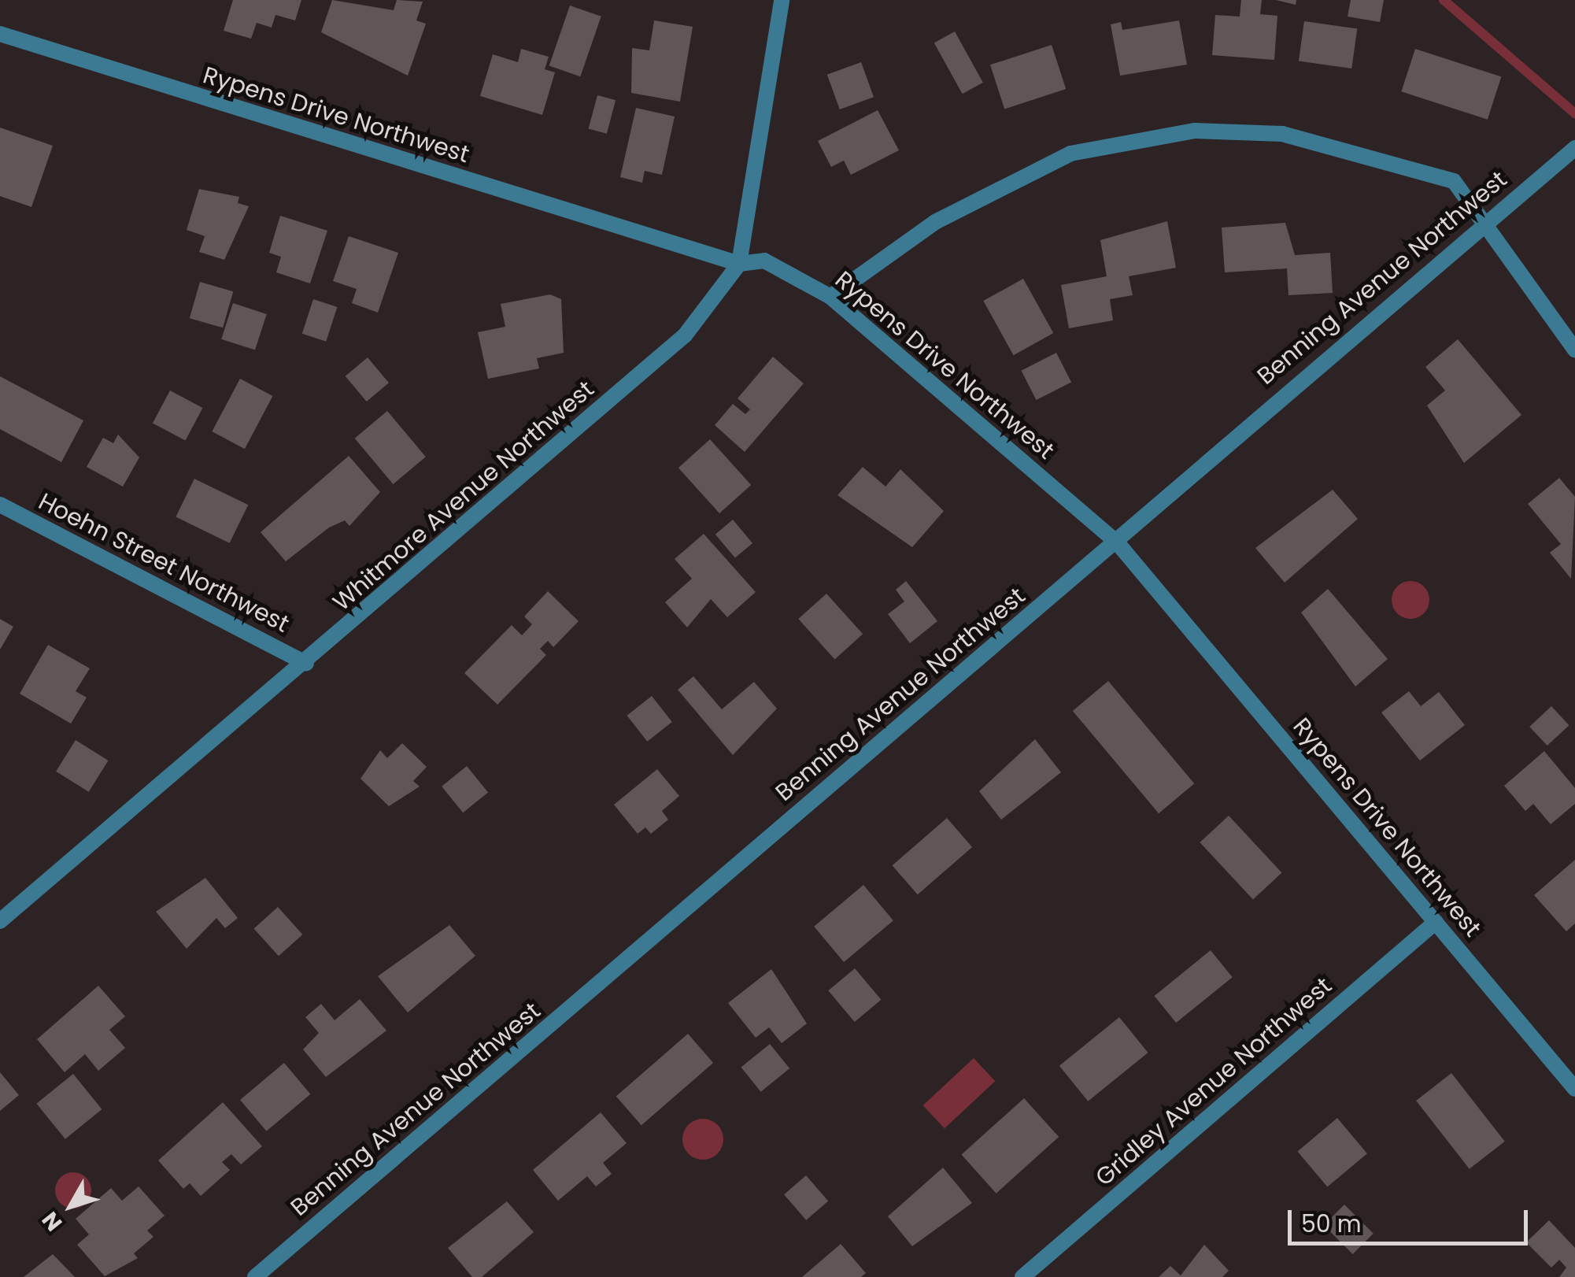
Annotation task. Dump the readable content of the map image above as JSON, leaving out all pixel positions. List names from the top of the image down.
{
  "streets": {
    "street": [
      "Rypens Drive Northwest",
      "Benning Avenue Northwest",
      "Whitmore Avenue Northwest",
      "Hoehn Street Northwest",
      "Gridley Avenue Northwest"
    ]
  },
  "crossings": [
    ["Rypens Drive Northwest", "Benning Avenue Northwest"],
    ["Rypens Drive Northwest", "Whitmore Avenue Northwest"],
    ["Rypens Drive Northwest", "Gridley Avenue Northwest"],
    ["Whitmore Avenue Northwest", "Hoehn Street Northwest"]
  ],
  "scale_bar": "50 m",
  "north": "bottom left"
}
